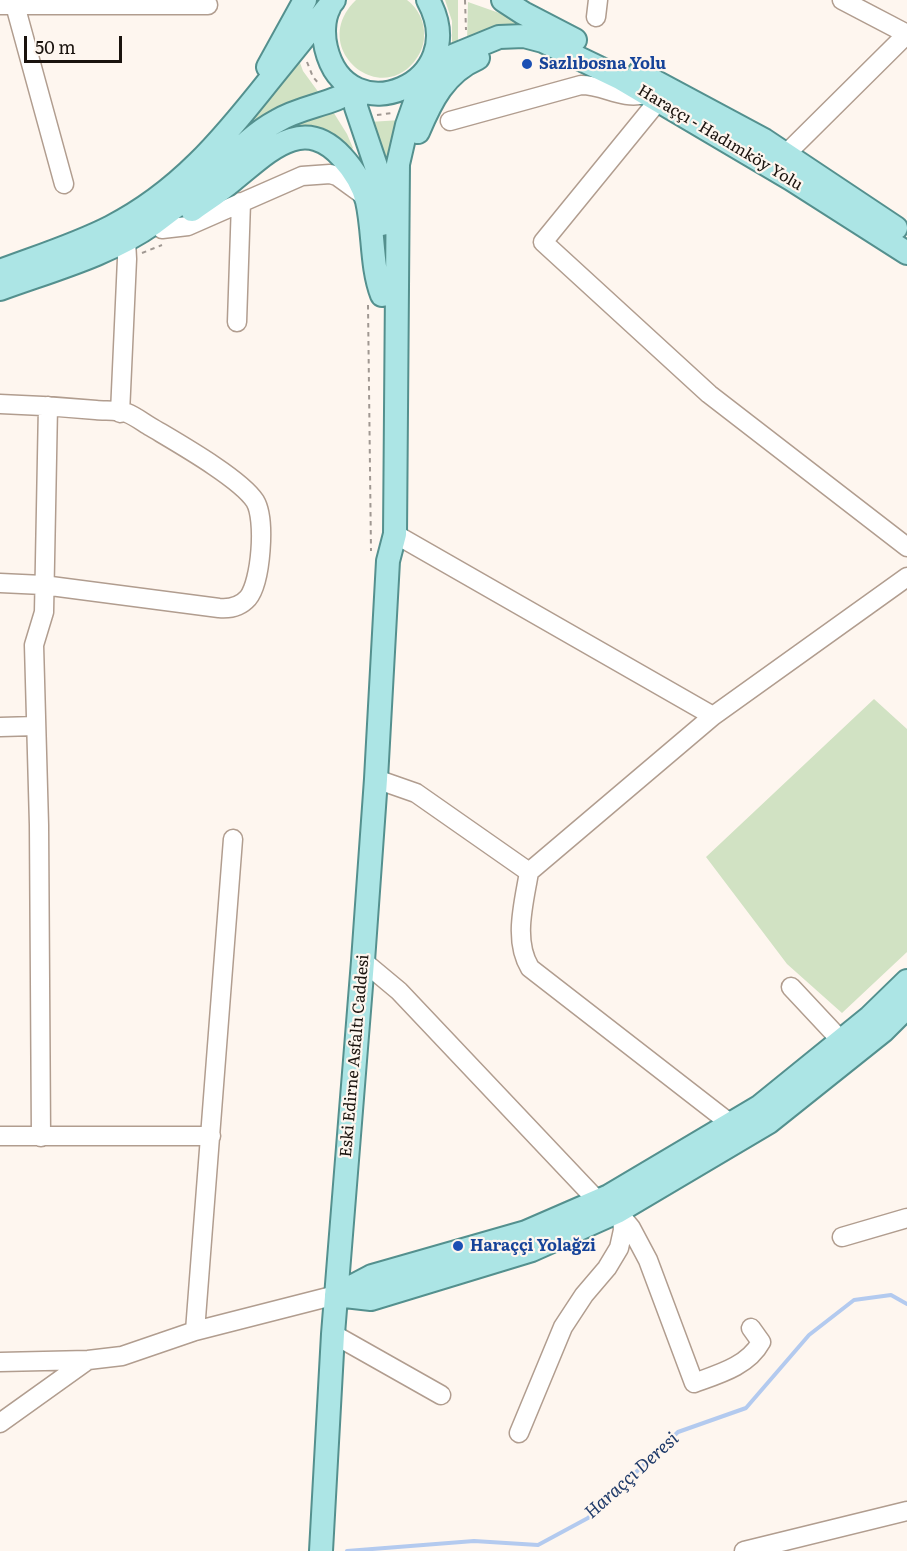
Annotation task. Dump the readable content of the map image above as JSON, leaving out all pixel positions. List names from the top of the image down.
{
  "streets": {
    "main road": ["Haraççı - Hadımköy Yolu", "Eski Edirne Asfaltı Caddesi"]
  },
  "water": ["Haraççı Deresi"],
  "places": ["Sazlıbosna Yolu", "Haraççi Yolağzi"],
  "scale_bar": "50 m"
}
